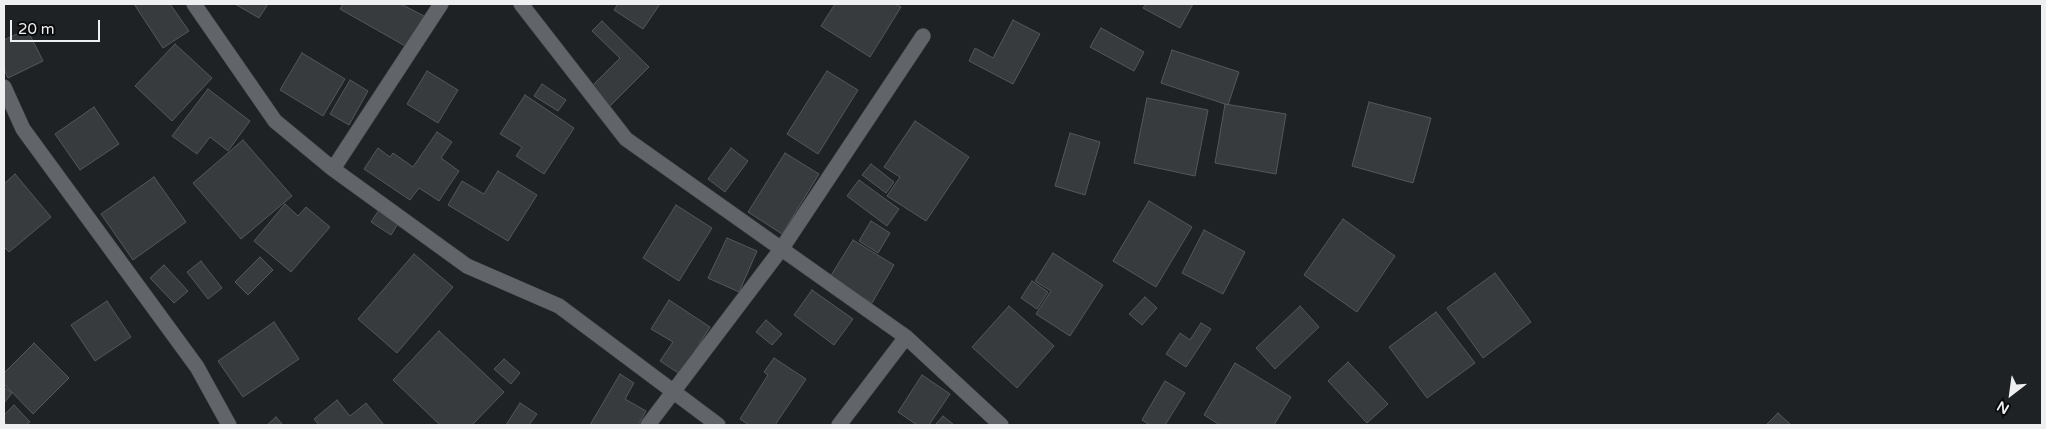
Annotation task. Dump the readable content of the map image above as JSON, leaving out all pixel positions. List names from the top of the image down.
{
  "scale_bar": "20 m",
  "north": "bottom left"
}
